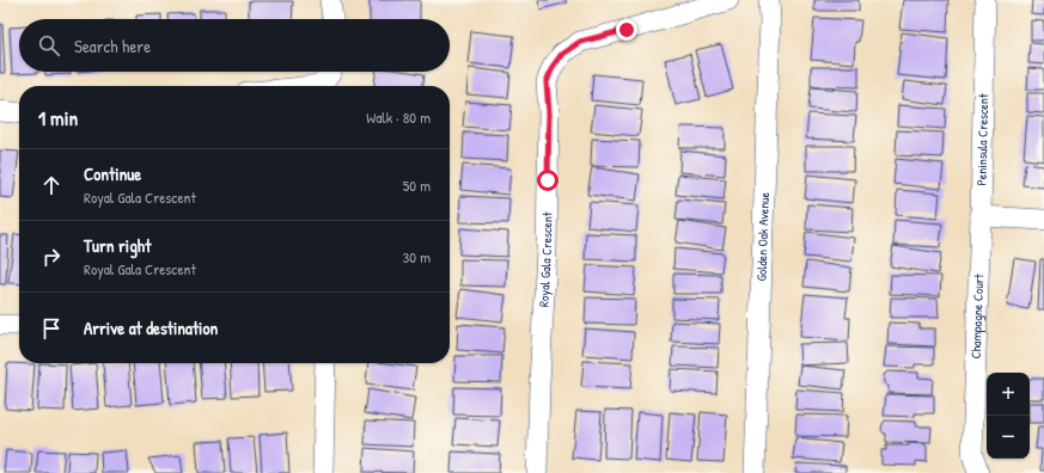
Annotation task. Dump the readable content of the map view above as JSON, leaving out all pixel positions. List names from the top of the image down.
{
  "streets": {
    "street": [
      "Peninsula Crescent",
      "Golden Oak Avenue",
      "Royal Gala Crescent",
      "Champagne Court"
    ]
  },
  "crossings": [
    ["Peninsula Crescent", "Champagne Court"]
  ],
  "page": {
    "search": "Search here",
    "heading": ["1 min", "Walk · 80 m"],
    "list": [
      ["Continue", "Royal Gala Crescent", "50 m"],
      ["Turn right", "Royal Gala Crescent", "30 m"],
      "Arrive at destination"
    ],
    "map_buttons": ["+", "−"]
  }
}
